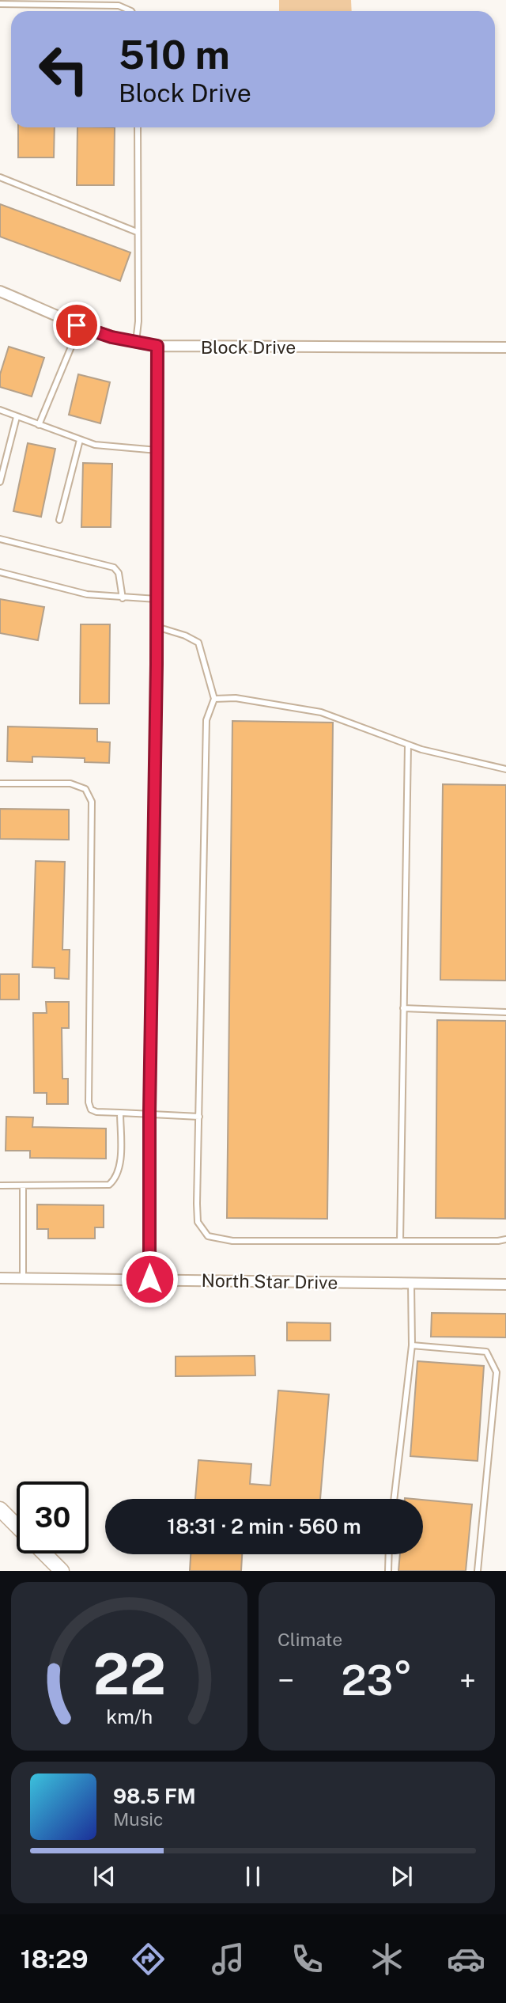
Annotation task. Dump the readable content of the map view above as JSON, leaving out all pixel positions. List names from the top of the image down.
{
  "streets": {
    "street": ["Block Drive", "North Star Drive"]
  },
  "page": {
    "turn": ["510 m", "Block Drive"],
    "limit": "30",
    "trip": "18:31 · 2 min · 560 m",
    "tile": "Climate",
    "heat": ["−", "23°", "+"],
    "song": ["98.5 FM", "Music"],
    "tabs": "18:29",
    "gauge": ["22", "km/h"]
  }
}
